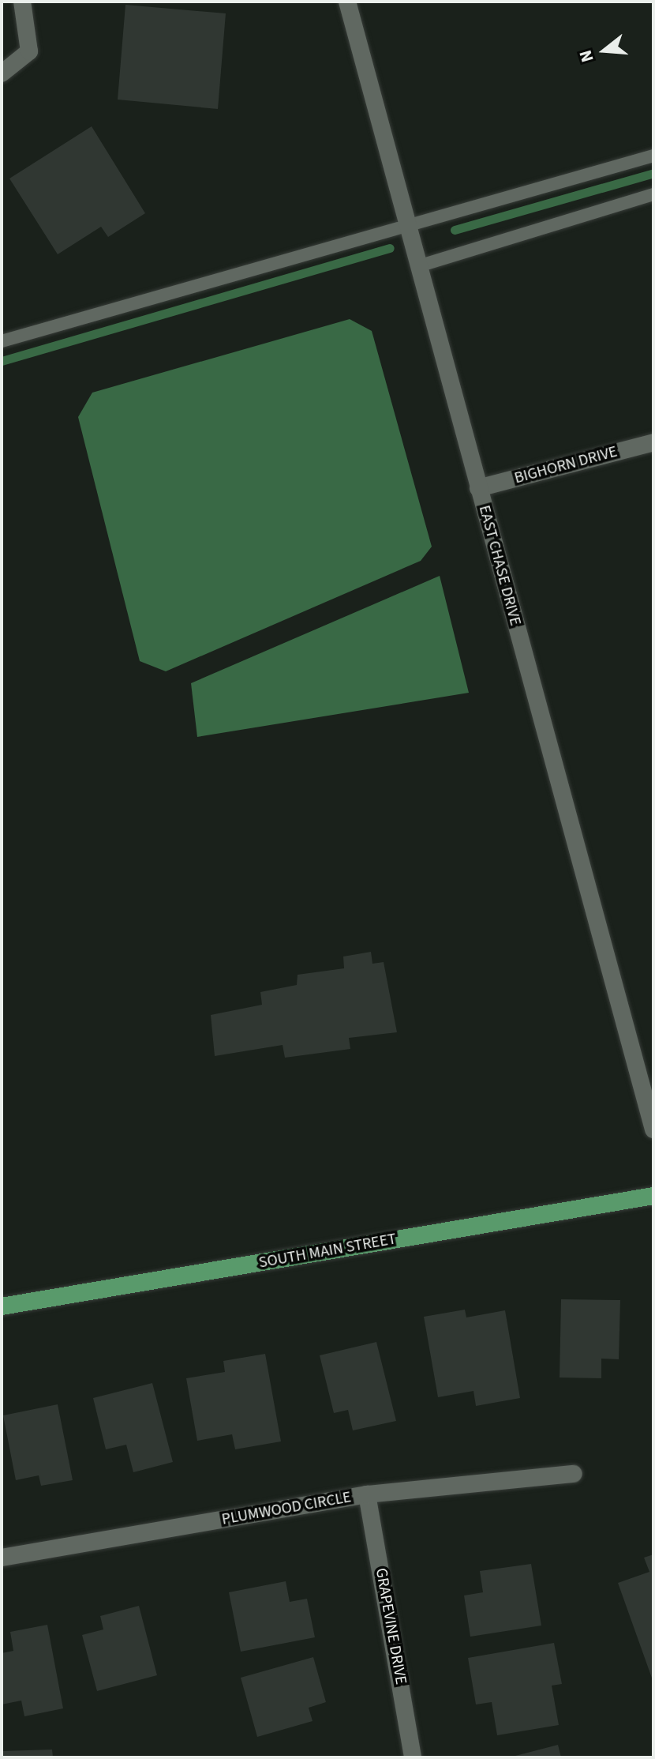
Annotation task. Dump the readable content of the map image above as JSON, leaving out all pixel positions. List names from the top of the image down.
{
  "streets": {
    "main road": ["SOUTH MAIN STREET"],
    "street": [
      "BIGHORN DRIVE",
      "EAST CHASE DRIVE",
      "PLUMWOOD CIRCLE",
      "GRAPEVINE DRIVE"
    ]
  },
  "crossings": [
    ["BIGHORN DRIVE", "EAST CHASE DRIVE"],
    ["PLUMWOOD CIRCLE", "GRAPEVINE DRIVE"]
  ],
  "north": "left"
}
